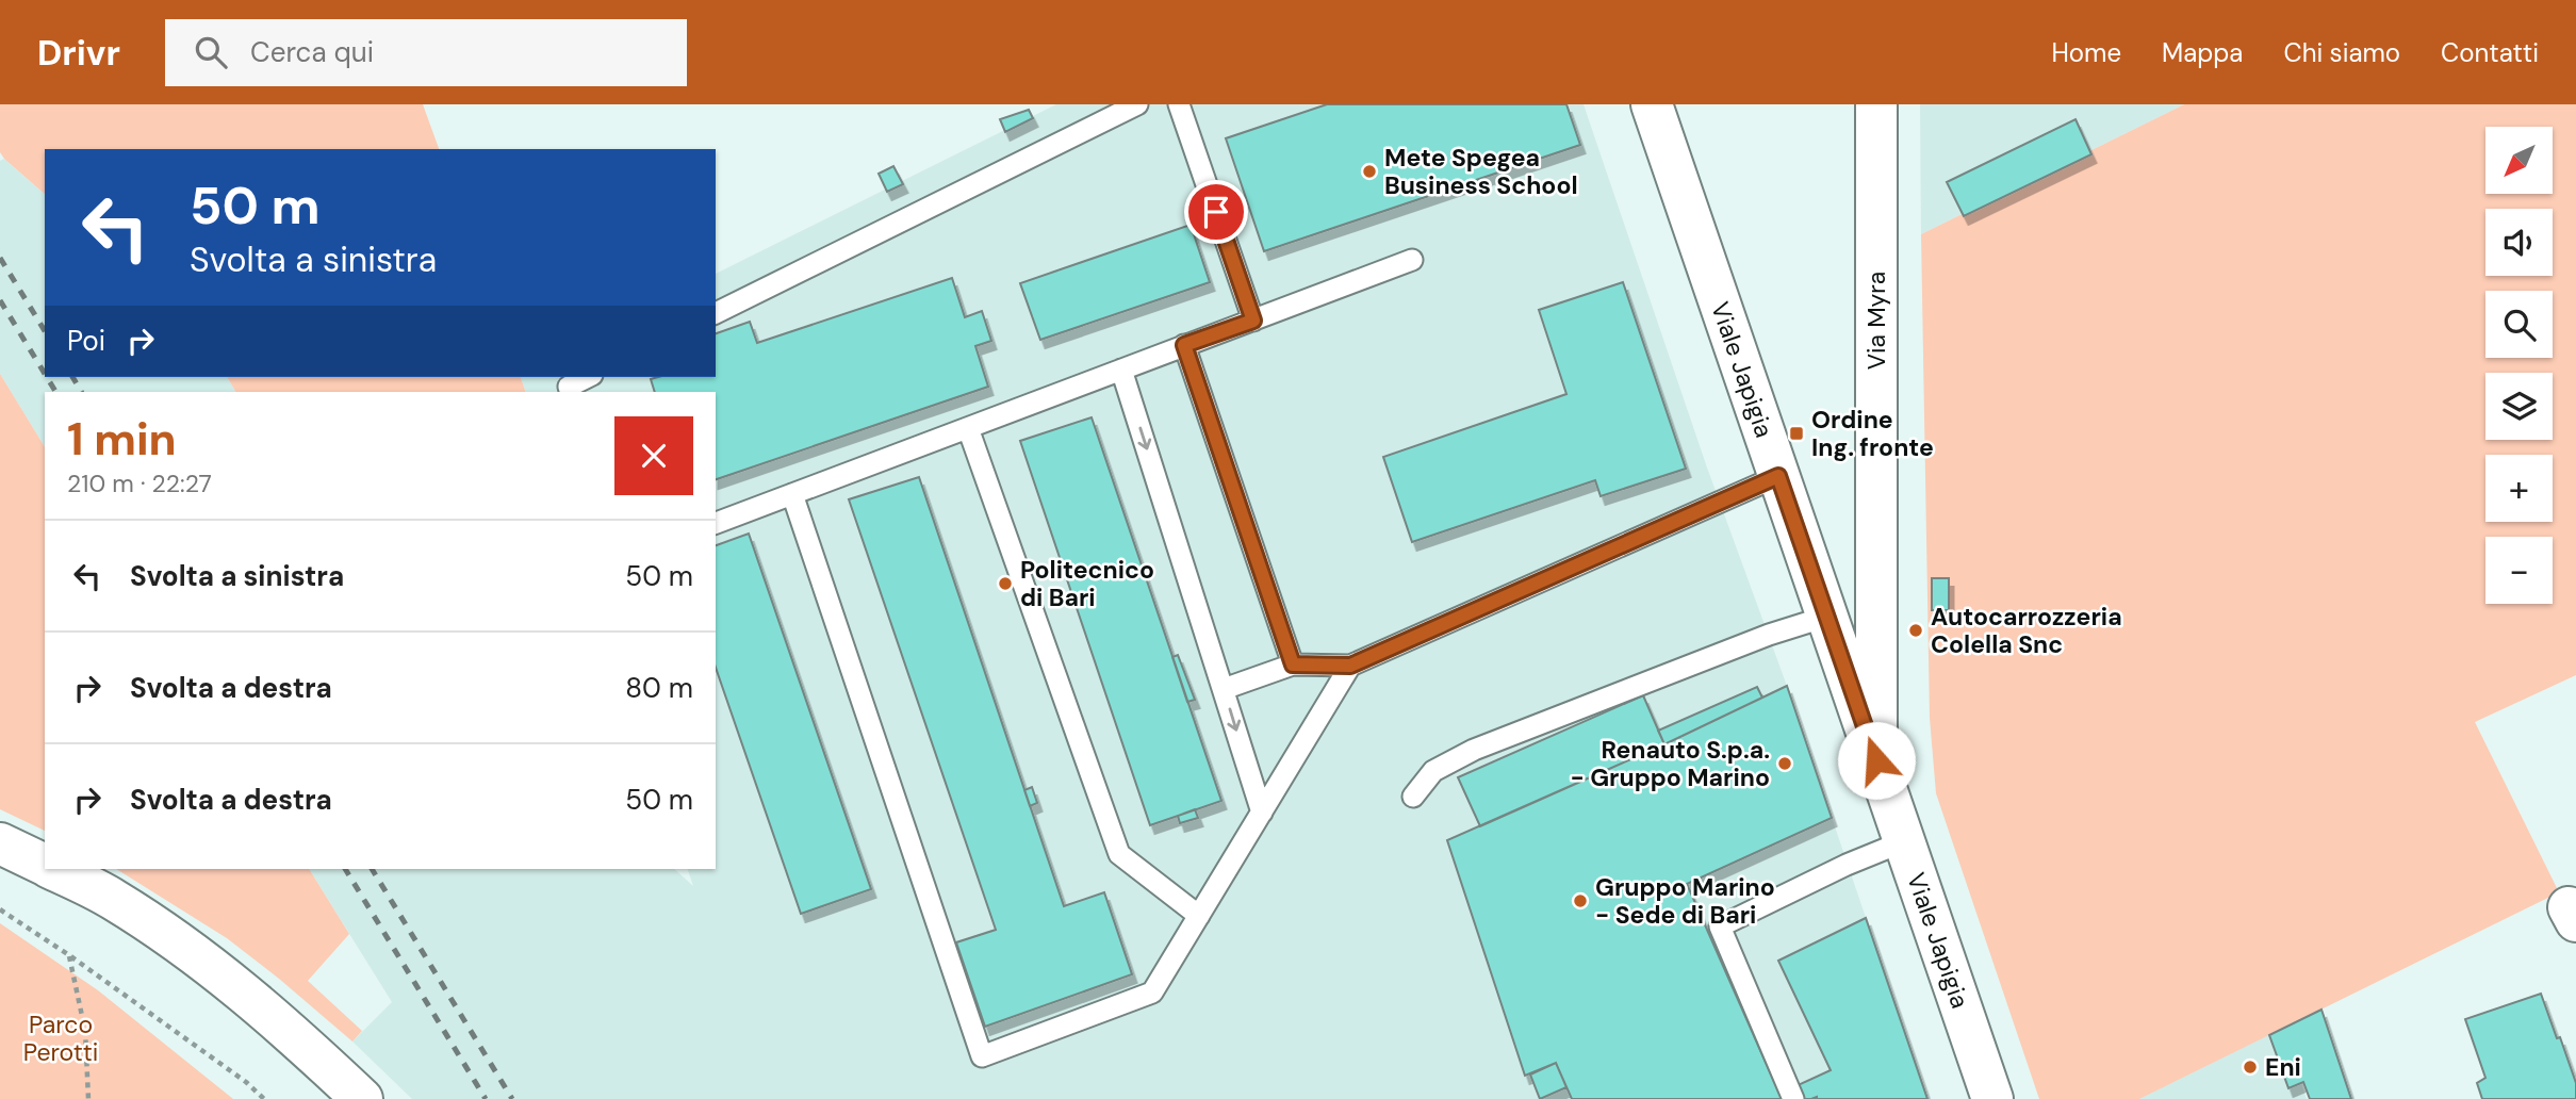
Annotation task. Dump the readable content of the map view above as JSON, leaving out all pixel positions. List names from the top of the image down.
{
  "streets": {
    "street": ["Via Myra", "Viale Japigia"]
  },
  "crossings": [
    ["Via Myra", "Viale Japigia"]
  ],
  "parks": ["Parco Perotti"],
  "places": {
    "other": [
      "Mete Spegea Business School",
      "Politecnico di Bari",
      "Autocarrozzeria Colella Snc",
      "Renauto S.p.a. - Gruppo Marino",
      "Gruppo Marino - Sede di Bari",
      "Eni"
    ],
    "transit": ["Ordine Ing. fronte"]
  },
  "north": "bottom left",
  "page": {
    "header": "Drivr",
    "search": "Cerca qui",
    "nav": [
      "Home",
      "Mappa",
      "Chi siamo",
      "Contatti"
    ],
    "map_buttons": ["+", "−"],
    "turn": ["50 m", "Svolta a sinistra"],
    "then": "Poi",
    "heading": ["1 min", "210 m · 22:27"],
    "list": [
      {
        "name": "Svolta a sinistra",
        "value": "50 m"
      },
      {
        "name": "Svolta a destra",
        "value": "80 m"
      },
      {
        "name": "Svolta a destra",
        "value": "50 m"
      }
    ]
  }
}
